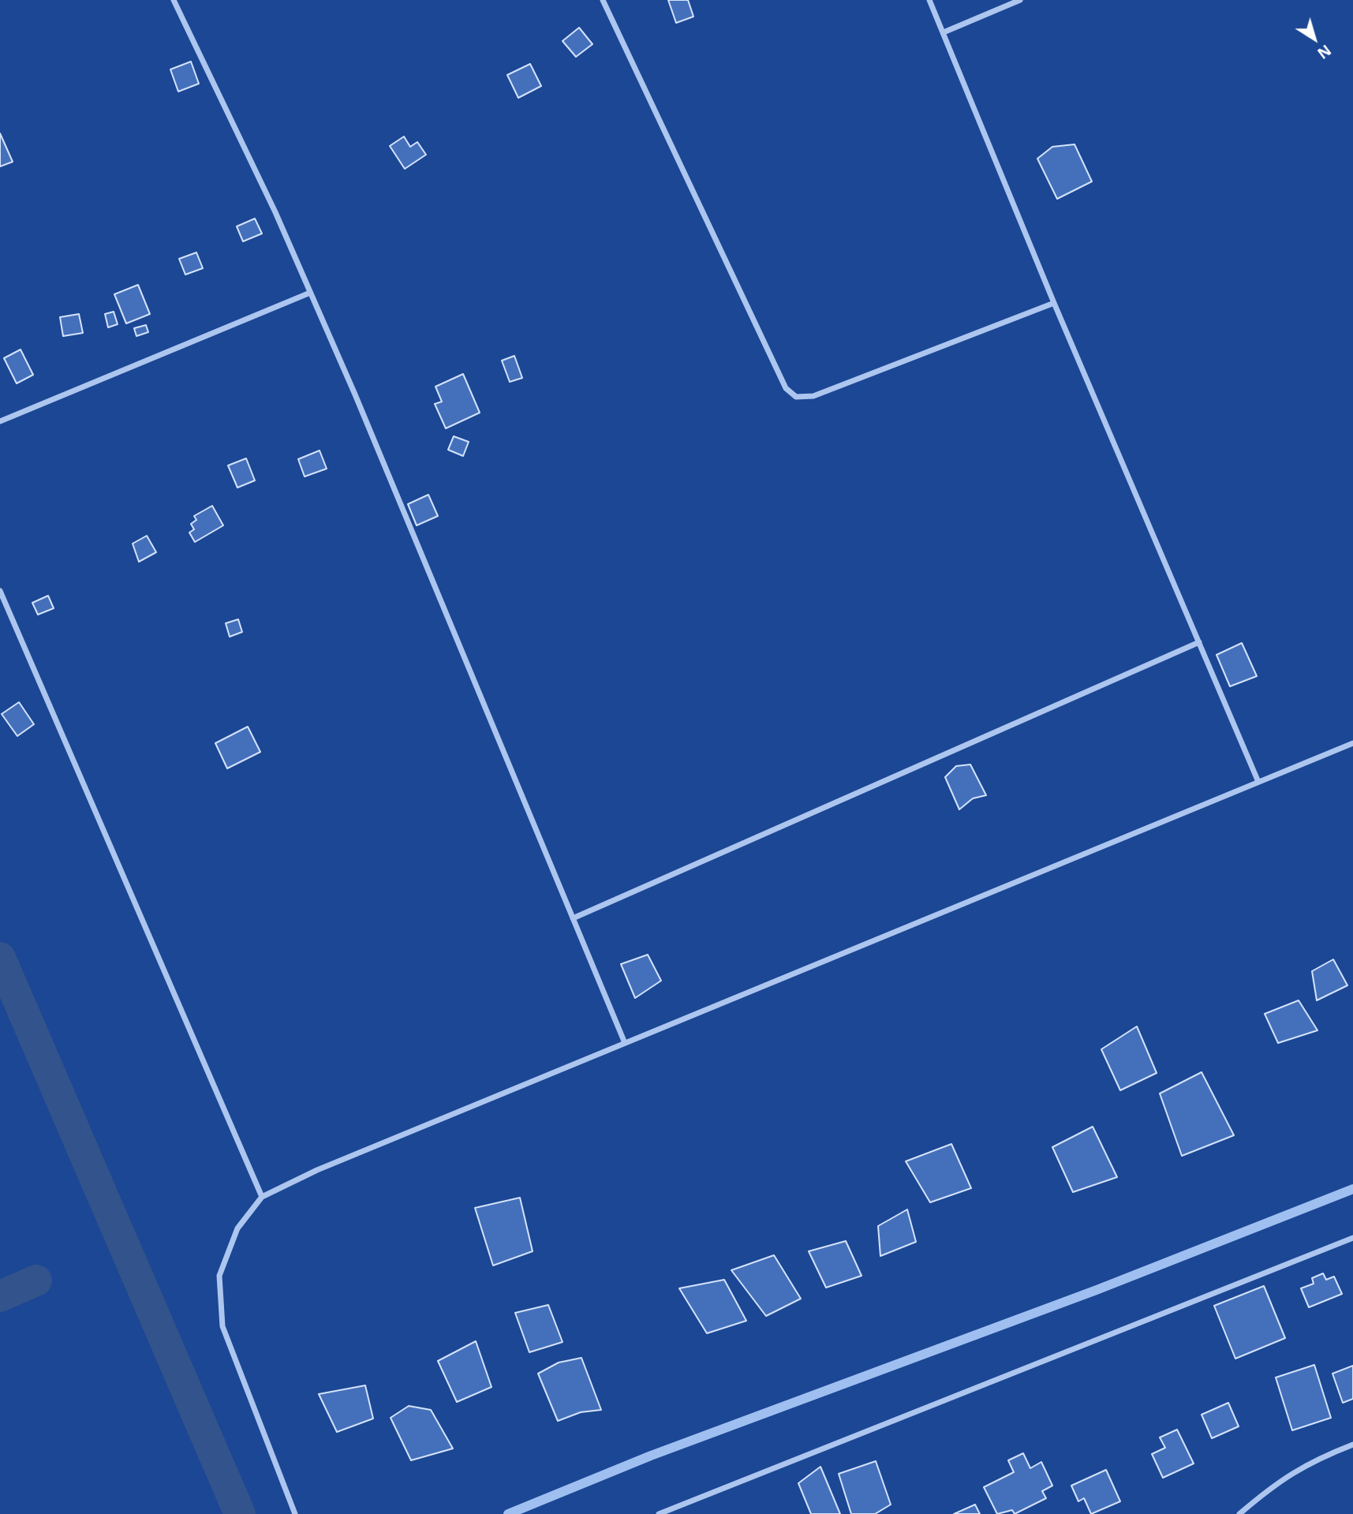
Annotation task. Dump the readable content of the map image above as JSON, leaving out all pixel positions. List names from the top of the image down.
{
  "north": "bottom right"
}
